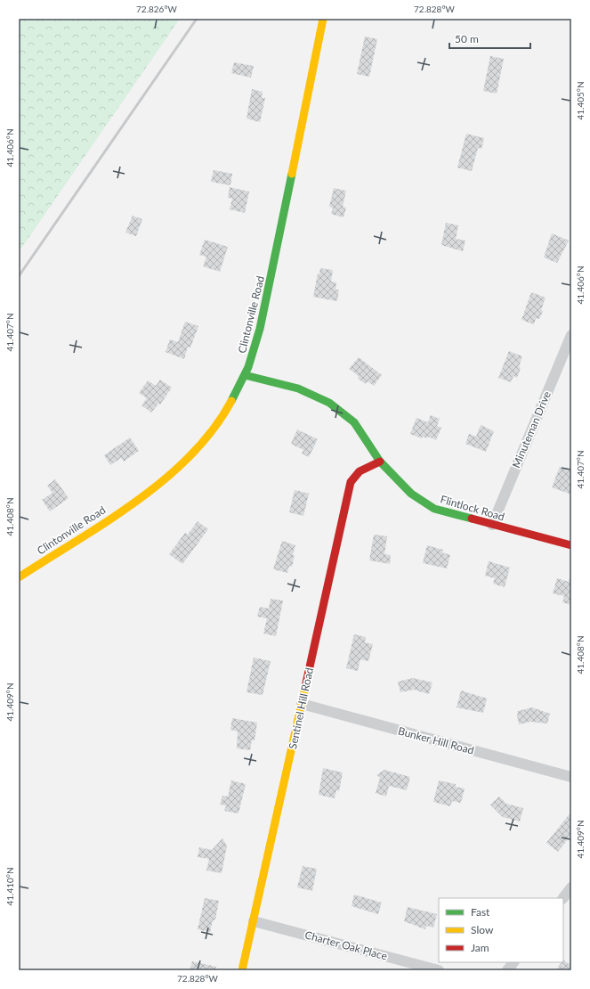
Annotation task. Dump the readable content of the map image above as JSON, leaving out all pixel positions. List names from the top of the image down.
{
  "streets": {
    "street": [
      "Clintonville Road",
      "Minuteman Drive",
      "Flintlock Road",
      "Sentinel Hill Road",
      "Bunker Hill Road",
      "Charter Oak Place"
    ]
  },
  "crossings": [
    ["Clintonville Road", "Flintlock Road"],
    ["Minuteman Drive", "Flintlock Road"],
    ["Flintlock Road", "Sentinel Hill Road"],
    ["Sentinel Hill Road", "Bunker Hill Road"],
    ["Sentinel Hill Road", "Charter Oak Place"]
  ],
  "legend": ["Fast", "Slow", "Jam"],
  "scale_bar": "50 m",
  "coordinates": [
    "72.826°W",
    "72.828°W",
    "41.405°N",
    "41.406°N",
    "41.407°N",
    "41.408°N",
    "41.409°N",
    "41.410°N"
  ]
}
